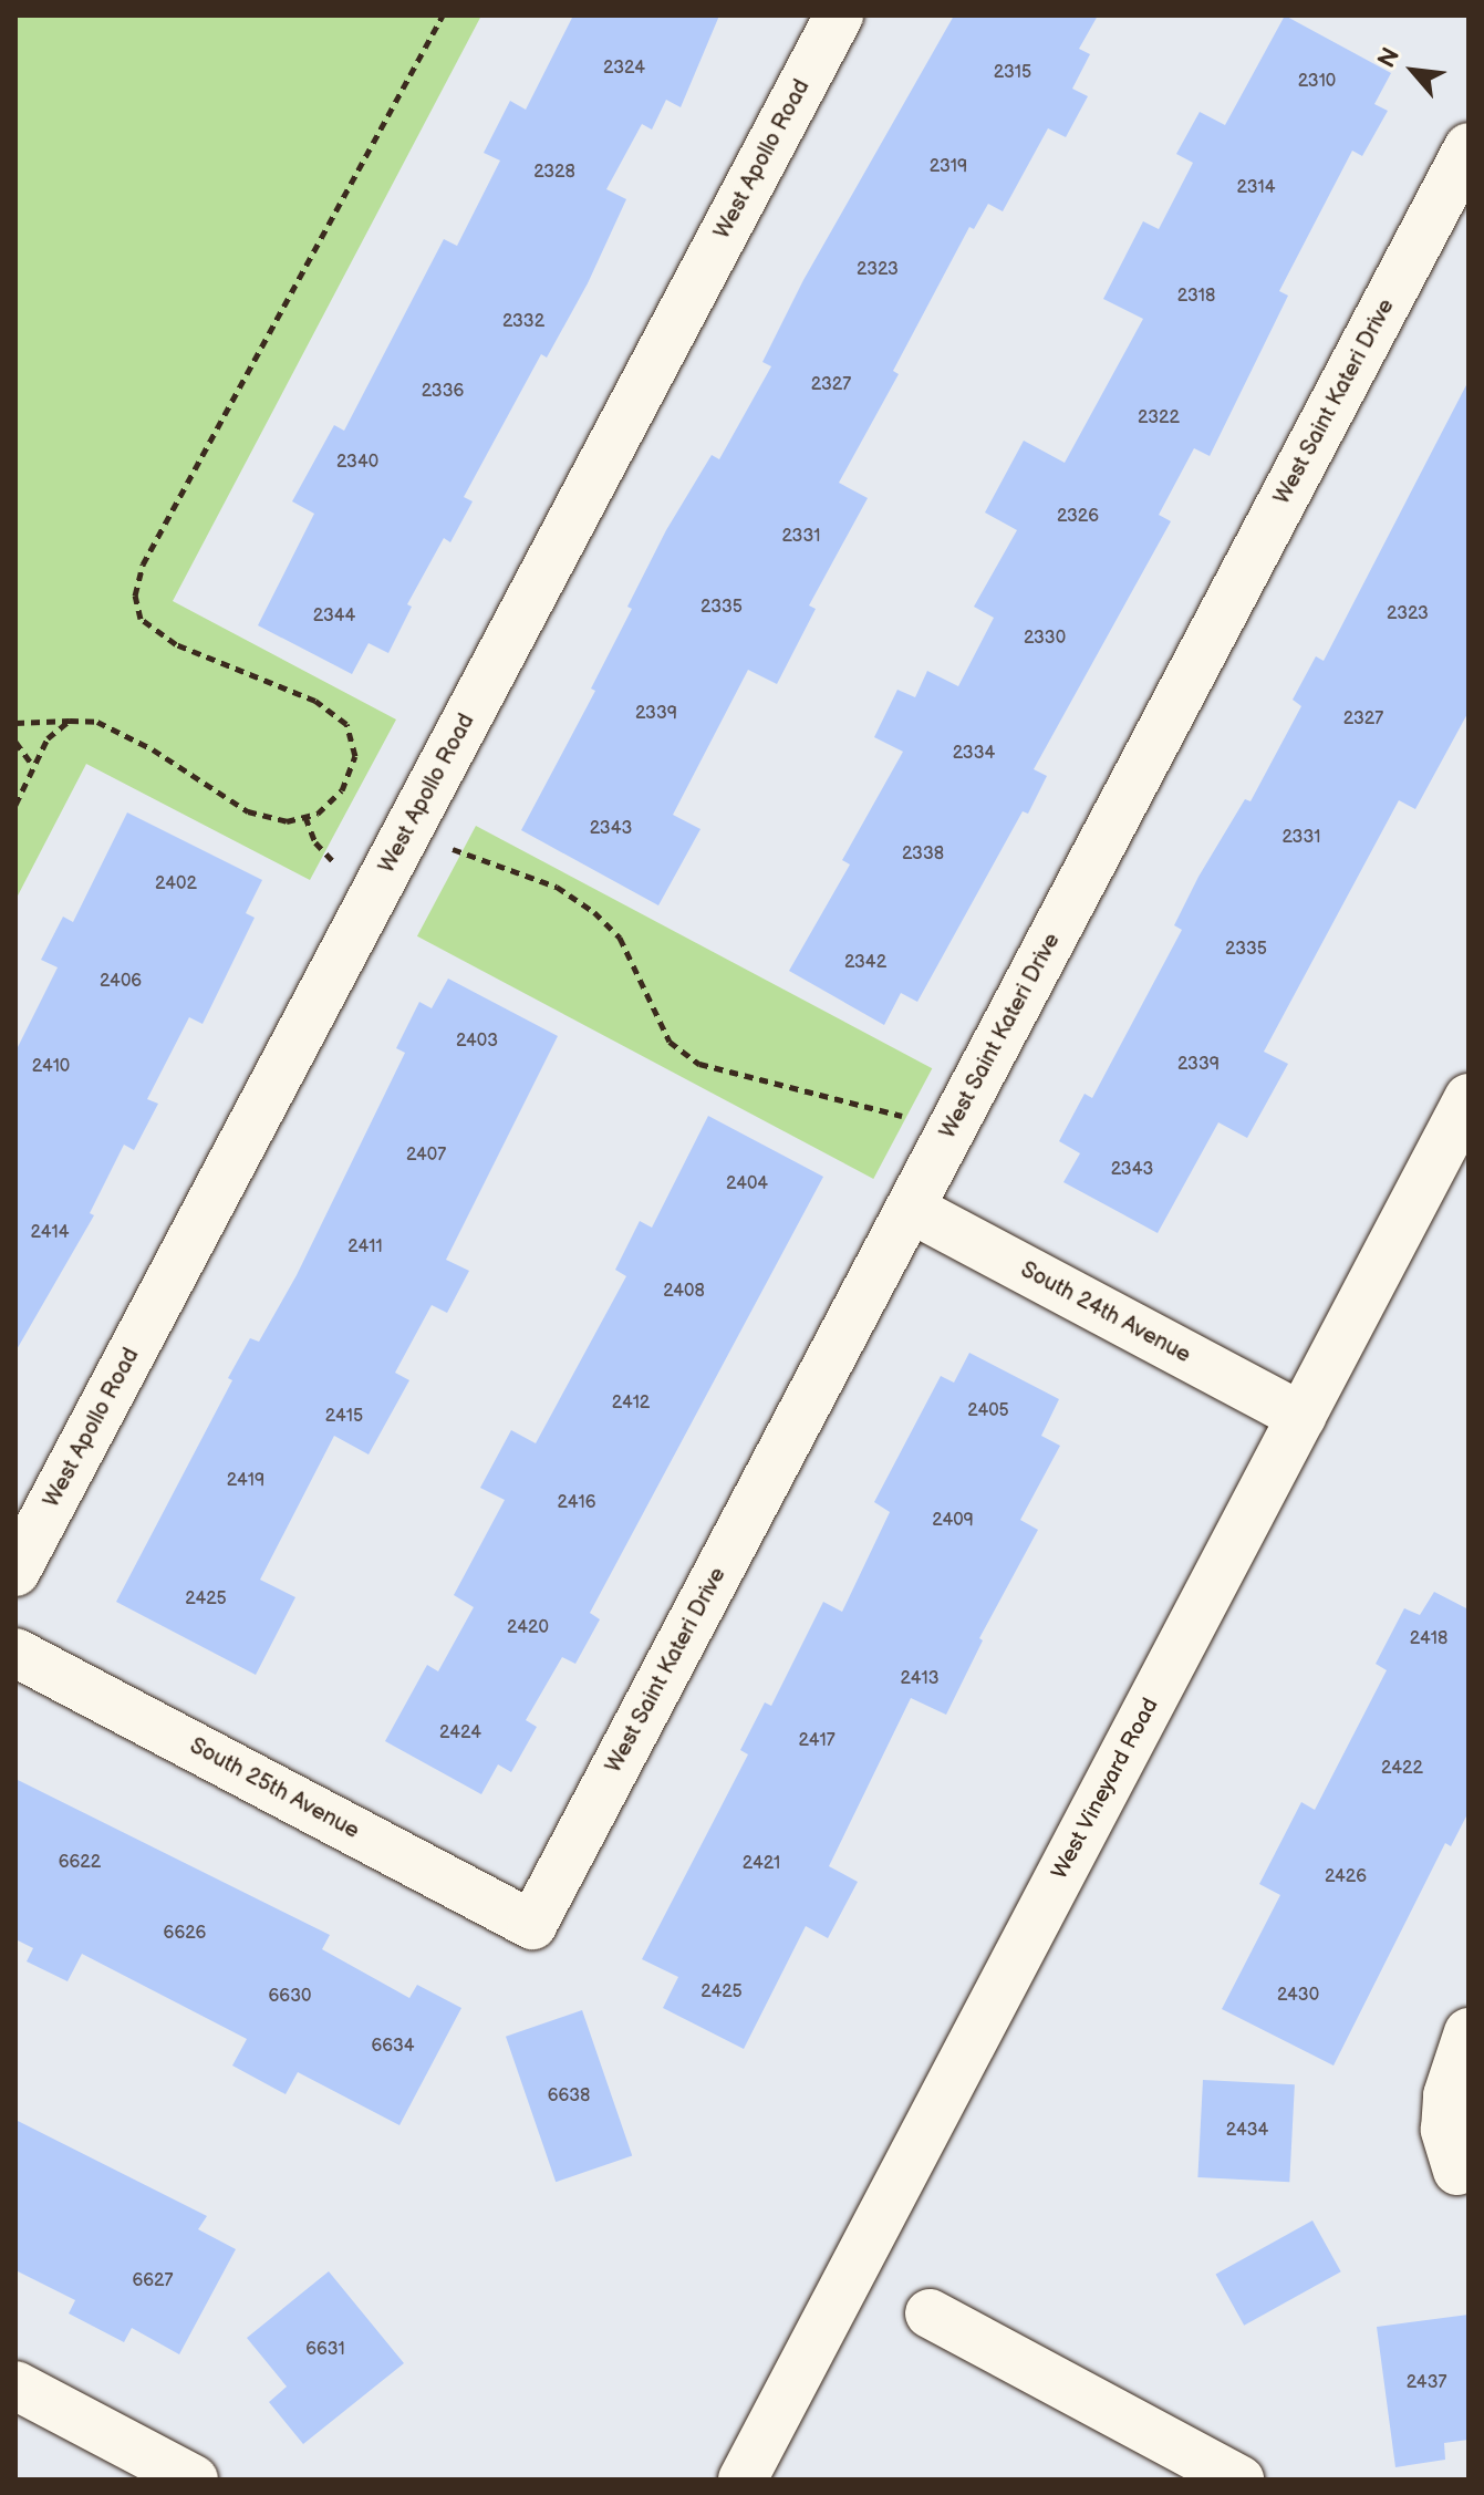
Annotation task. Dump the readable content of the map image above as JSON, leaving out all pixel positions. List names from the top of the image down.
{
  "streets": {
    "street": [
      "West Apollo Road",
      "West Saint Kateri Drive",
      "South 24th Avenue",
      "South 25th Avenue",
      "West Vineyard Road"
    ]
  },
  "crossings": [
    ["West Saint Kateri Drive", "South 24th Avenue"],
    ["West Saint Kateri Drive", "South 25th Avenue"],
    ["South 24th Avenue", "West Vineyard Road"]
  ],
  "house_numbers": [
    "2324",
    "2315",
    "2310",
    "2319",
    "2328",
    "2314",
    "2323",
    "2318",
    "2332",
    "2327",
    "2336",
    "2322",
    "2340",
    "2326",
    "2331",
    "2335",
    "2323",
    "2344",
    "2330",
    "2339",
    "2327",
    "2334",
    "2343",
    "2331",
    "2338",
    "2402",
    "2335",
    "2342",
    "2406",
    "2403",
    "2339",
    "2410",
    "2407",
    "2343",
    "2404",
    "2414",
    "2411",
    "2408",
    "2412",
    "2405",
    "2415",
    "2419",
    "2416",
    "2409",
    "2425",
    "2420",
    "2418",
    "2413",
    "2424",
    "2417",
    "2422",
    "6622",
    "2421",
    "2426",
    "6626",
    "2425",
    "2430",
    "6630",
    "6634",
    "6638",
    "2434",
    "6627",
    "6631",
    "2437"
  ],
  "north": "top left"
}
